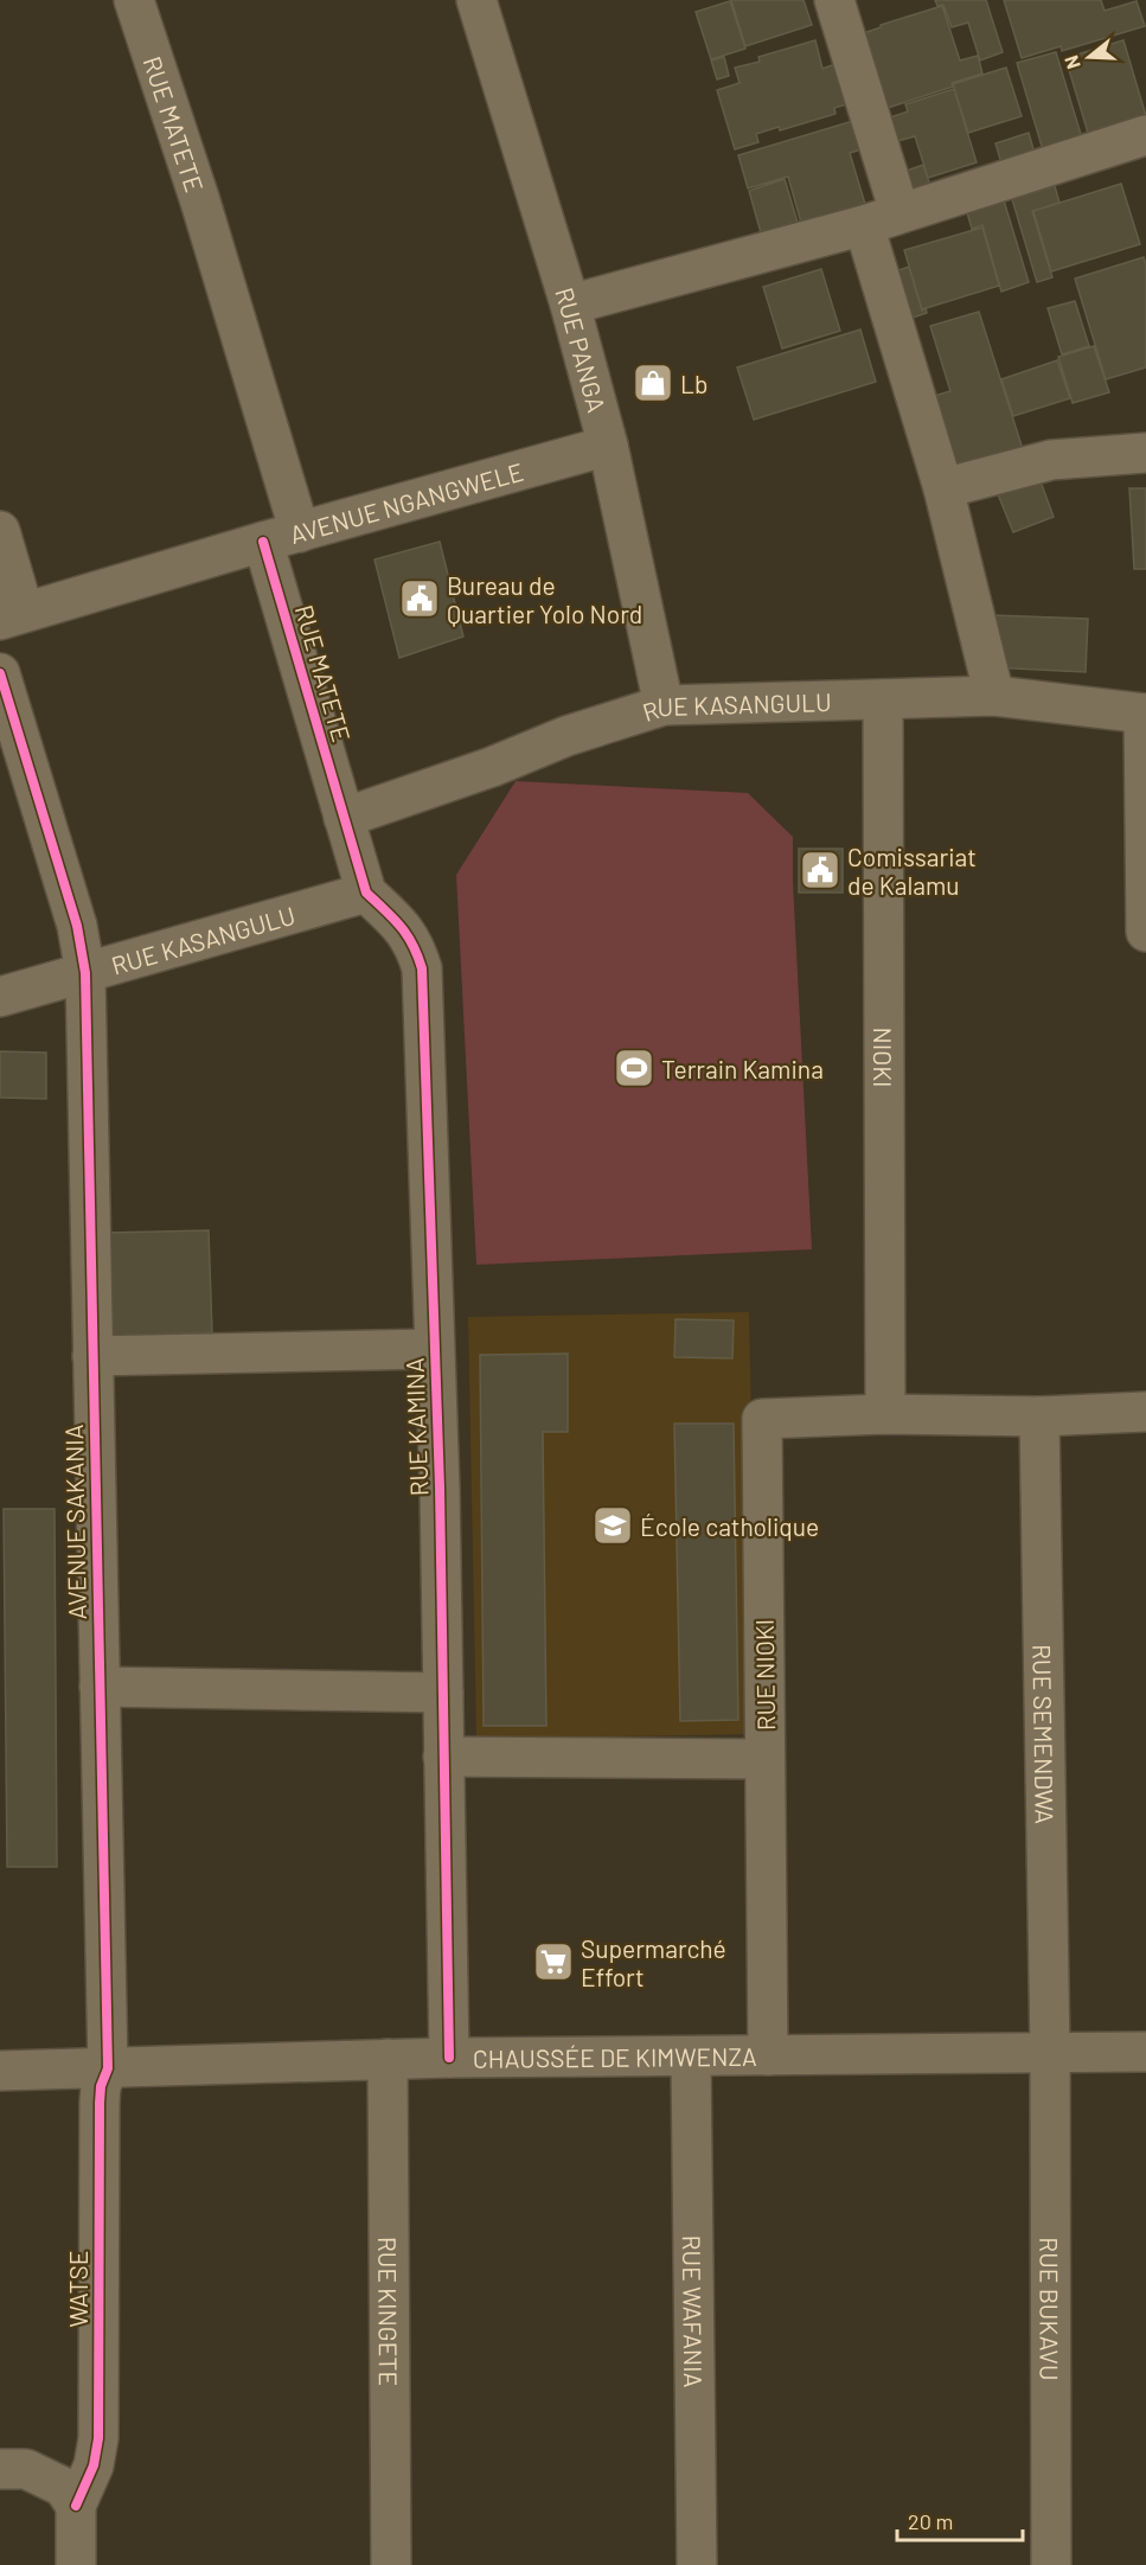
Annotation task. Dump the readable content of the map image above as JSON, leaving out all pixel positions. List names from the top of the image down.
{
  "streets": {
    "street": [
      "RUE MATETE",
      "RUE PANGA",
      "AVENUE NGANGWELE",
      "RUE KASANGULU",
      "NIOKI",
      "RUE KAMINA",
      "AVENUE SAKANIA",
      "RUE NIOKI",
      "RUE SEMENDWA",
      "CHAUSSÉE DE KIMWENZA",
      "WATSE",
      "RUE BUKAVU",
      "RUE WAFANIA",
      "RUE KINGETE"
    ]
  },
  "crossings": [
    ["RUE MATETE", "AVENUE NGANGWELE"],
    ["RUE MATETE", "RUE KASANGULU"],
    ["RUE MATETE", "RUE KAMINA"],
    ["RUE PANGA", "AVENUE NGANGWELE"],
    ["RUE PANGA", "RUE KASANGULU"],
    ["RUE KASANGULU", "NIOKI"],
    ["RUE KASANGULU", "RUE KAMINA"],
    ["RUE KASANGULU", "AVENUE SAKANIA"],
    ["NIOKI", "RUE NIOKI"],
    ["RUE KAMINA", "CHAUSSÉE DE KIMWENZA"],
    ["AVENUE SAKANIA", "CHAUSSÉE DE KIMWENZA"],
    ["AVENUE SAKANIA", "WATSE"],
    ["RUE NIOKI", "CHAUSSÉE DE KIMWENZA"],
    ["RUE SEMENDWA", "CHAUSSÉE DE KIMWENZA"],
    ["RUE SEMENDWA", "RUE BUKAVU"],
    ["CHAUSSÉE DE KIMWENZA", "WATSE"],
    ["CHAUSSÉE DE KIMWENZA", "RUE BUKAVU"],
    ["CHAUSSÉE DE KIMWENZA", "RUE WAFANIA"],
    ["CHAUSSÉE DE KIMWENZA", "RUE KINGETE"]
  ],
  "places": {
    "shop": ["Lb"],
    "public building": ["Bureau de Quartier Yolo Nord", "Comissariat de Kalamu"],
    "sports": ["Terrain Kamina"],
    "school or university": ["École catholique"],
    "supermarket": ["Supermarché Effort"]
  },
  "scale_bar": "20 m",
  "north": "left"
}
